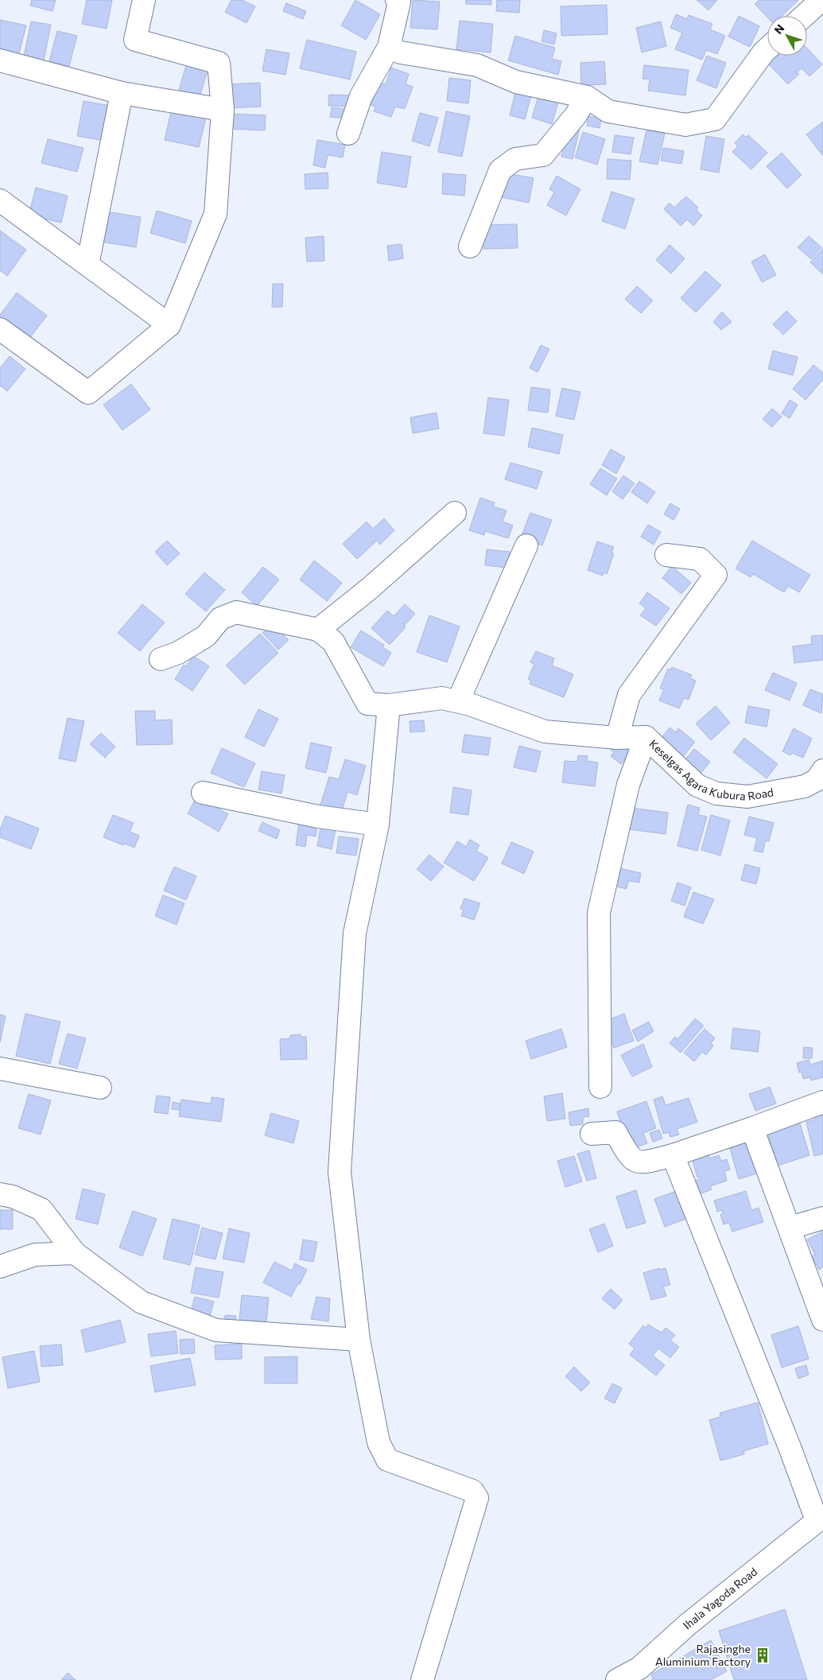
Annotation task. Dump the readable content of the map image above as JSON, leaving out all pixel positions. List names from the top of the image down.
{
  "streets": {
    "street": ["Keselgas Agara Kubura Road", "Ihala Yagoda Road"]
  },
  "places": {
    "building": ["Rajasinghe Aluminium Factory"]
  },
  "north": "top left"
}
